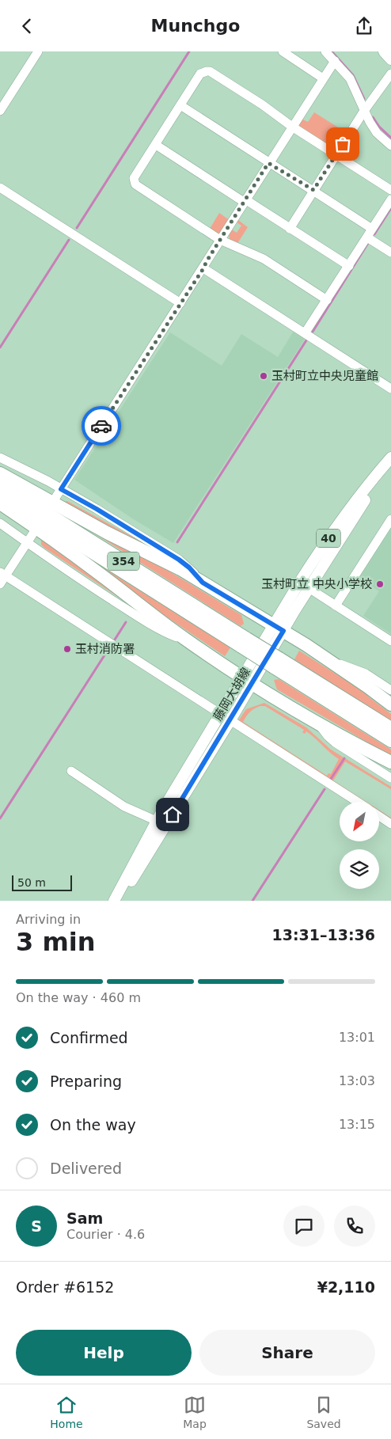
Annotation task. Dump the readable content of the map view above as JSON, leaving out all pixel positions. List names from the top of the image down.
{
  "streets": {
    "highway": ["354"],
    "main road": ["40", "藤岡大胡線"]
  },
  "crossings": [
    ["354", "藤岡大胡線"]
  ],
  "places": ["玉村町立中央児童館", "玉村町立 中央小学校", "玉村消防署"],
  "scale_bar": "50 m",
  "north": "bottom left",
  "page": {
    "header": "Munchgo",
    "scale": "50 m",
    "heading": ["3 min", "Arriving in", "13:31–13:36"],
    "panel": [
      "Sam",
      "Courier · 4.6",
      "Order #6152",
      "¥2,110"
    ],
    "bar": "On the way · 460 m",
    "list": [
      ["Confirmed", "13:01"],
      ["Preparing", "13:03"],
      ["On the way", "13:15"],
      "Delivered"
    ],
    "round": "S",
    "buttons": ["Help", "Share"],
    "tabs": ["Home", "Map", "Saved"]
  }
}
